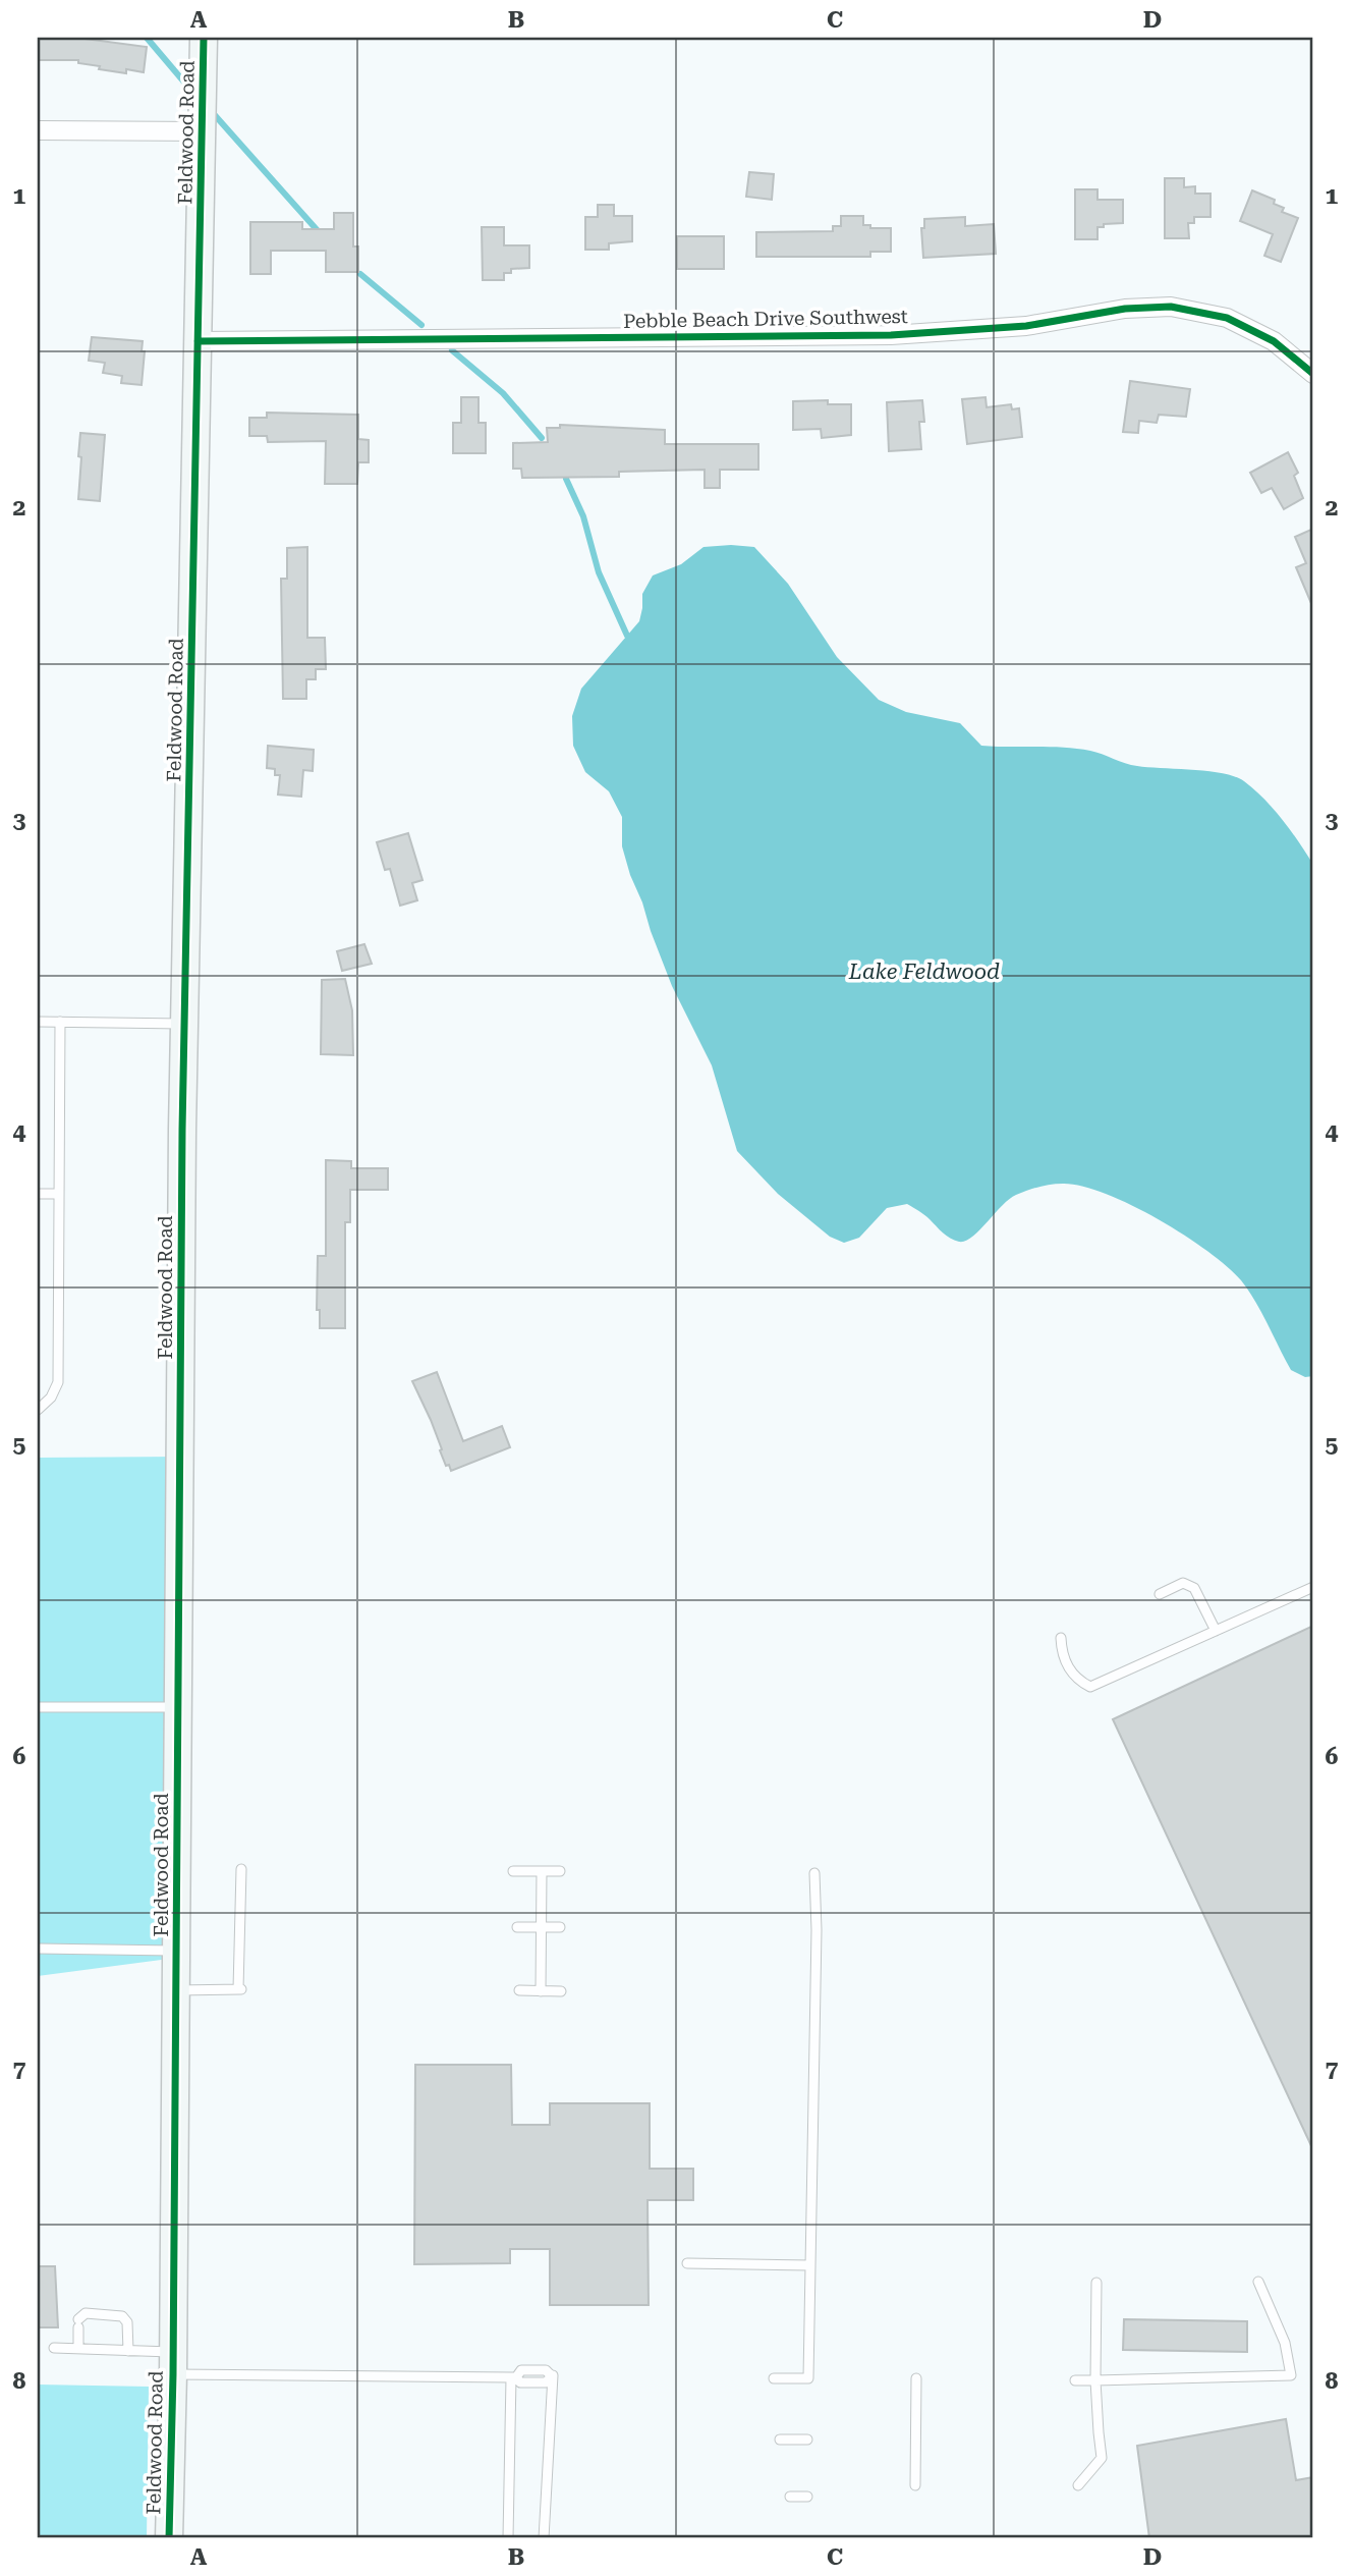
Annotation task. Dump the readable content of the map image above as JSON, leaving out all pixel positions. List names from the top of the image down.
{
  "streets": {
    "street": ["Feldwood Road", "Pebble Beach Drive Southwest"]
  },
  "crossings": [
    ["Feldwood Road", "Pebble Beach Drive Southwest"]
  ],
  "water": ["Lake Feldwood"],
  "grid": {
    "columns": [
      "A",
      "B",
      "C",
      "D"
    ],
    "rows": [
      "1",
      "2",
      "3",
      "4",
      "5",
      "6",
      "7",
      "8"
    ]
  }
}
